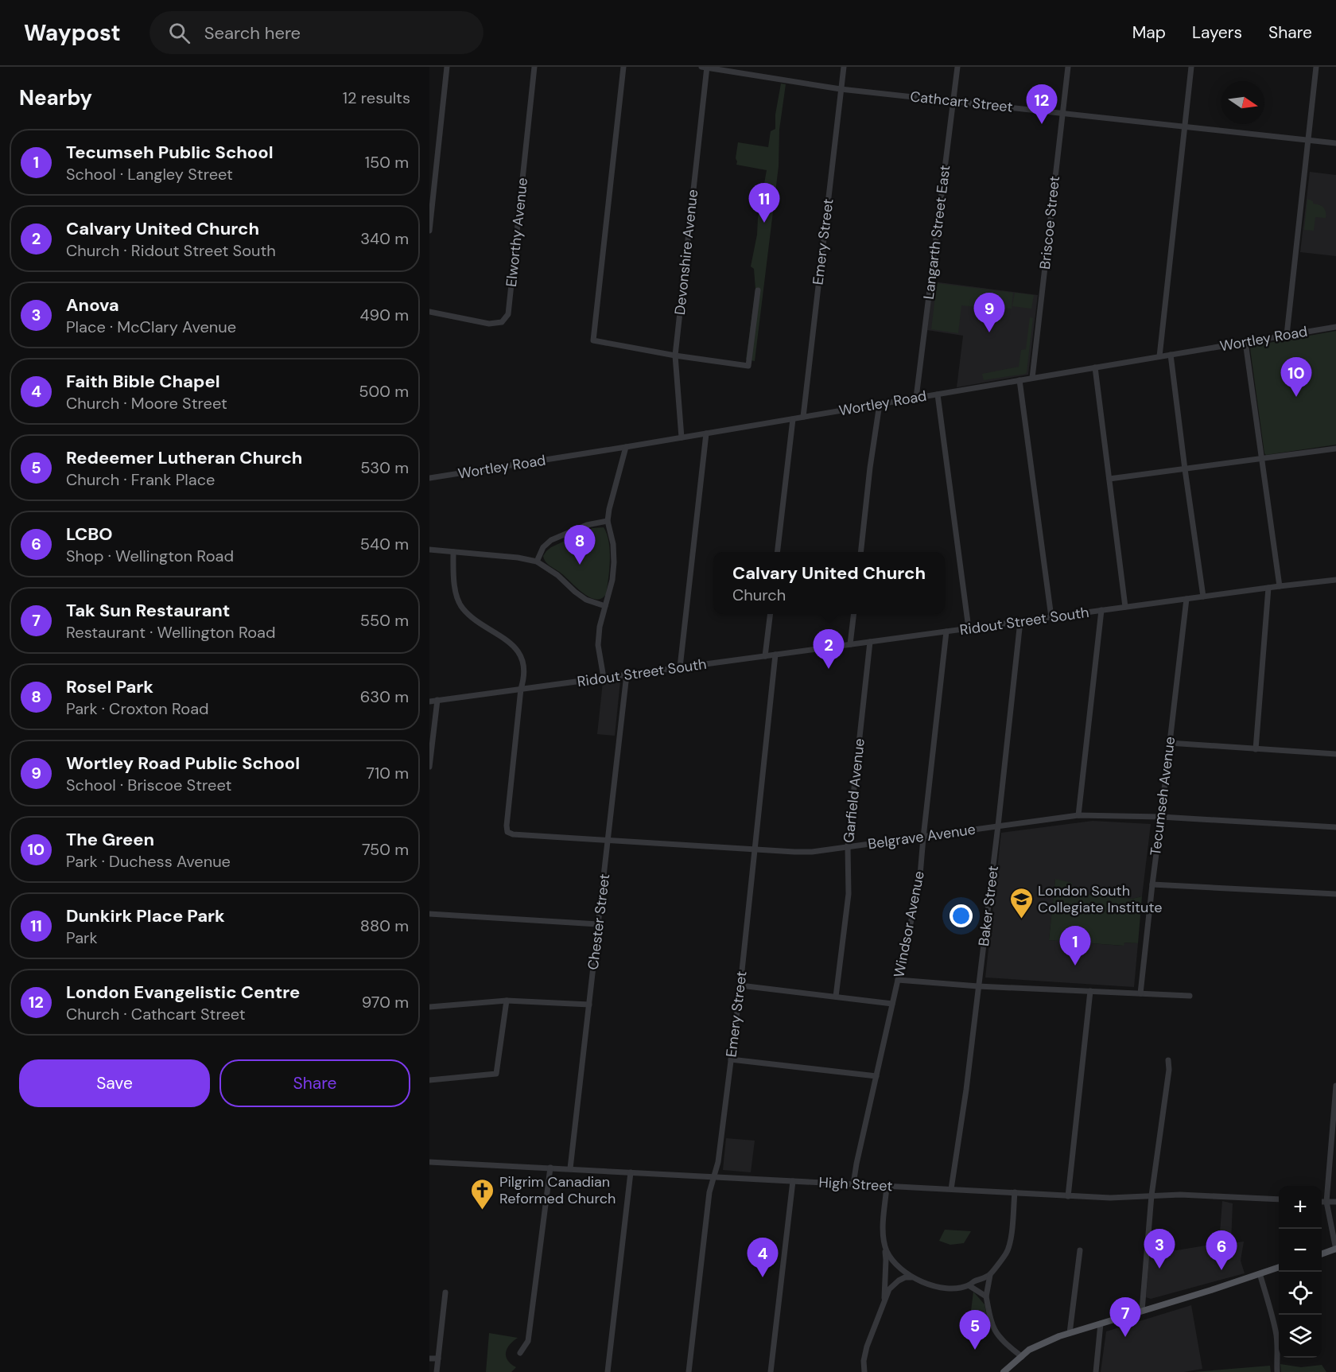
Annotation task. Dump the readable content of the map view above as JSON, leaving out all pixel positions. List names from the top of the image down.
{
  "streets": {
    "street": [
      "Cathcart Street",
      "Briscoe Street",
      "Elworthy Avenue",
      "Langarth Street East",
      "Emery Street",
      "Devonshire Avenue",
      "Wortley Road",
      "Ridout Street South",
      "Garfield Avenue",
      "Tecumseh Avenue",
      "Belgrave Avenue",
      "Baker Street",
      "Chester Street",
      "Windsor Avenue",
      "High Street"
    ]
  },
  "crossings": [
    ["Cathcart Street", "Briscoe Street"],
    ["Cathcart Street", "Langarth Street East"],
    ["Cathcart Street", "Emery Street"],
    ["Cathcart Street", "Devonshire Avenue"],
    ["Briscoe Street", "Wortley Road"],
    ["Langarth Street East", "Wortley Road"],
    ["Emery Street", "Wortley Road"],
    ["Emery Street", "Ridout Street South"],
    ["Emery Street", "Belgrave Avenue"],
    ["Emery Street", "High Street"],
    ["Devonshire Avenue", "Wortley Road"],
    ["Ridout Street South", "Garfield Avenue"],
    ["Ridout Street South", "Tecumseh Avenue"],
    ["Ridout Street South", "Belgrave Avenue"],
    ["Ridout Street South", "Baker Street"],
    ["Ridout Street South", "Chester Street"],
    ["Ridout Street South", "Windsor Avenue"],
    ["Garfield Avenue", "Belgrave Avenue"],
    ["Tecumseh Avenue", "Belgrave Avenue"],
    ["Belgrave Avenue", "Baker Street"],
    ["Belgrave Avenue", "Chester Street"],
    ["Belgrave Avenue", "Windsor Avenue"],
    ["Baker Street", "High Street"],
    ["Chester Street", "High Street"],
    ["Windsor Avenue", "High Street"]
  ],
  "places": {
    "school or university": ["London South Collegiate Institute"],
    "church": ["Pilgrim Canadian Reformed Church"]
  },
  "north": "right",
  "page": {
    "header": "Waypost",
    "search": "Search here",
    "nav": ["Map", "Layers", "Share"],
    "heading": ["Nearby", "12 results"],
    "pins": [
      "12",
      "11",
      "9",
      "10",
      "8",
      "2",
      "1",
      "3",
      "6",
      "4",
      "7",
      "5"
    ],
    "list": [
      {
        "mark": "1",
        "name": "Tecumseh Public School",
        "note": "School · Langley Street",
        "value": "150 m"
      },
      {
        "mark": "2",
        "name": "Calvary United Church",
        "note": "Church · Ridout Street South",
        "value": "340 m"
      },
      {
        "mark": "3",
        "name": "Anova",
        "note": "Place · McClary Avenue",
        "value": "490 m"
      },
      {
        "mark": "4",
        "name": "Faith Bible Chapel",
        "note": "Church · Moore Street",
        "value": "500 m"
      },
      {
        "mark": "5",
        "name": "Redeemer Lutheran Church",
        "note": "Church · Frank Place",
        "value": "530 m"
      },
      {
        "mark": "6",
        "name": "LCBO",
        "note": "Shop · Wellington Road",
        "value": "540 m"
      },
      {
        "mark": "7",
        "name": "Tak Sun Restaurant",
        "note": "Restaurant · Wellington Road",
        "value": "550 m"
      },
      {
        "mark": "8",
        "name": "Rosel Park",
        "note": "Park · Croxton Road",
        "value": "630 m"
      },
      {
        "mark": "9",
        "name": "Wortley Road Public School",
        "note": "School · Briscoe Street",
        "value": "710 m"
      },
      {
        "mark": "10",
        "name": "The Green",
        "note": "Park · Duchess Avenue",
        "value": "750 m"
      },
      {
        "mark": "11",
        "name": "Dunkirk Place Park",
        "note": "Park",
        "value": "880 m"
      },
      {
        "mark": "12",
        "name": "London Evangelistic Centre",
        "note": "Church · Cathcart Street",
        "value": "970 m"
      }
    ],
    "popup": ["Calvary United Church", "Church"],
    "buttons": ["Save", "Share"],
    "map_buttons": ["+", "−"]
  }
}
